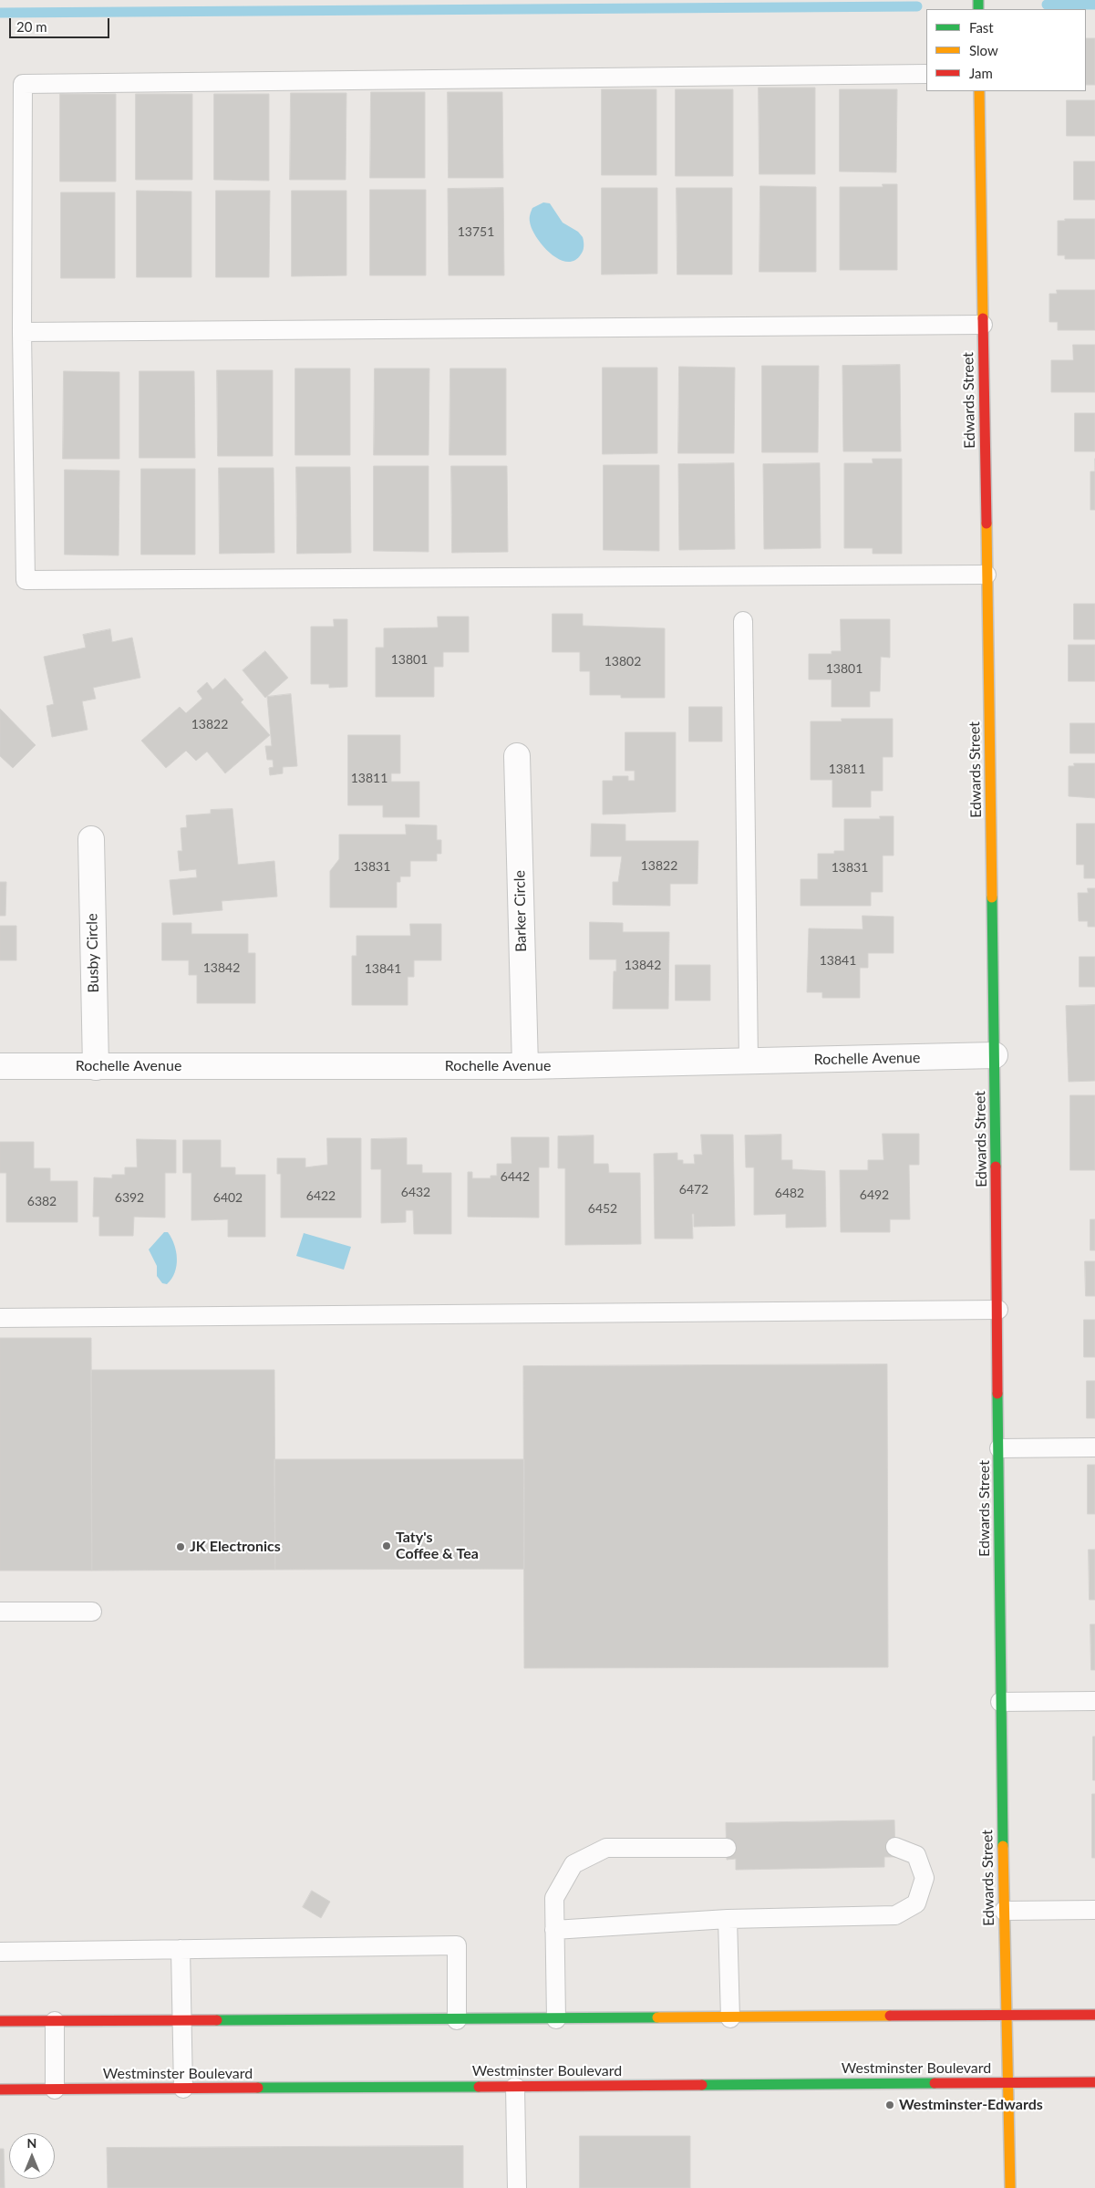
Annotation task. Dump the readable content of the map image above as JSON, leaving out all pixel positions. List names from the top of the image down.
{
  "streets": {
    "main road": ["Edwards Street", "Westminster Boulevard"],
    "street": ["Barker Circle", "Busby Circle", "Rochelle Avenue"]
  },
  "crossings": [
    ["Edwards Street", "Rochelle Avenue"],
    ["Edwards Street", "Westminster Boulevard"],
    ["Barker Circle", "Rochelle Avenue"],
    ["Busby Circle", "Rochelle Avenue"]
  ],
  "places": ["Taty's Coffee & Tea", "JK Electronics", "Westminster-Edwards"],
  "house_numbers": [
    "13751",
    "13801",
    "13802",
    "13801",
    "13822",
    "13811",
    "13811",
    "13822",
    "13831",
    "13831",
    "13841",
    "13842",
    "13842",
    "13841",
    "6442",
    "6472",
    "6432",
    "6482",
    "6492",
    "6422",
    "6392",
    "6402",
    "6382",
    "6452"
  ],
  "legend": ["Fast", "Slow", "Jam"],
  "scale_bar": "20 m",
  "north": "top"
}
